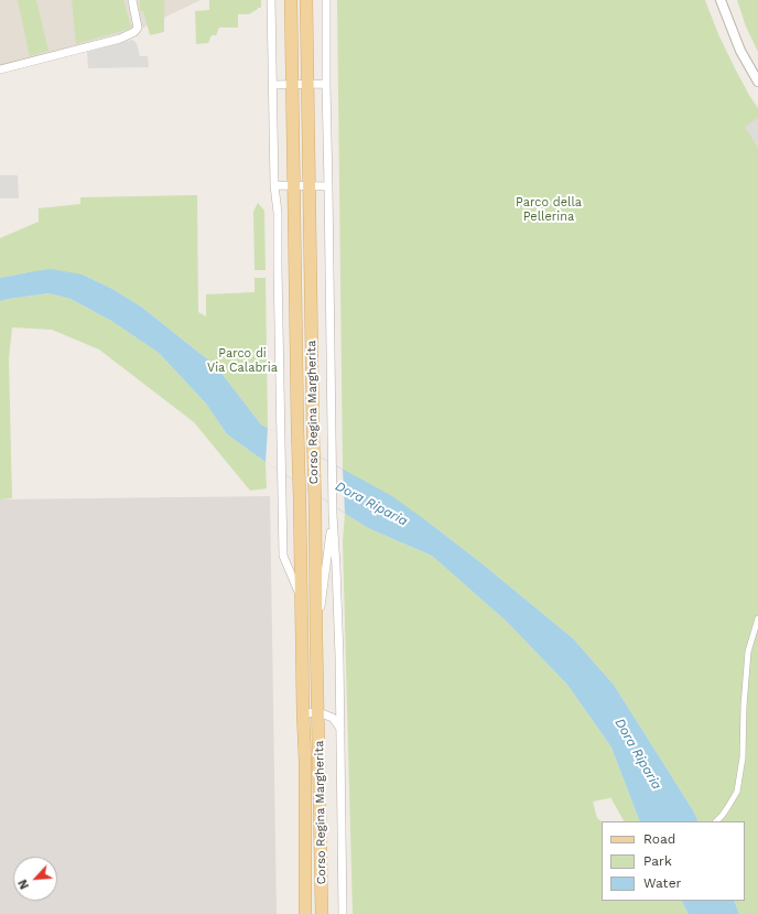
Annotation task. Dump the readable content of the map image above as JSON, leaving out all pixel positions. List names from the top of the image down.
{
  "streets": {
    "main road": ["Corso Regina Margherita"]
  },
  "water": ["Dora Riparia"],
  "parks": ["Parco della Pellerina", "Parco di Via Calabria"],
  "legend": ["Road", "Park", "Water"],
  "north": "bottom left"
}
